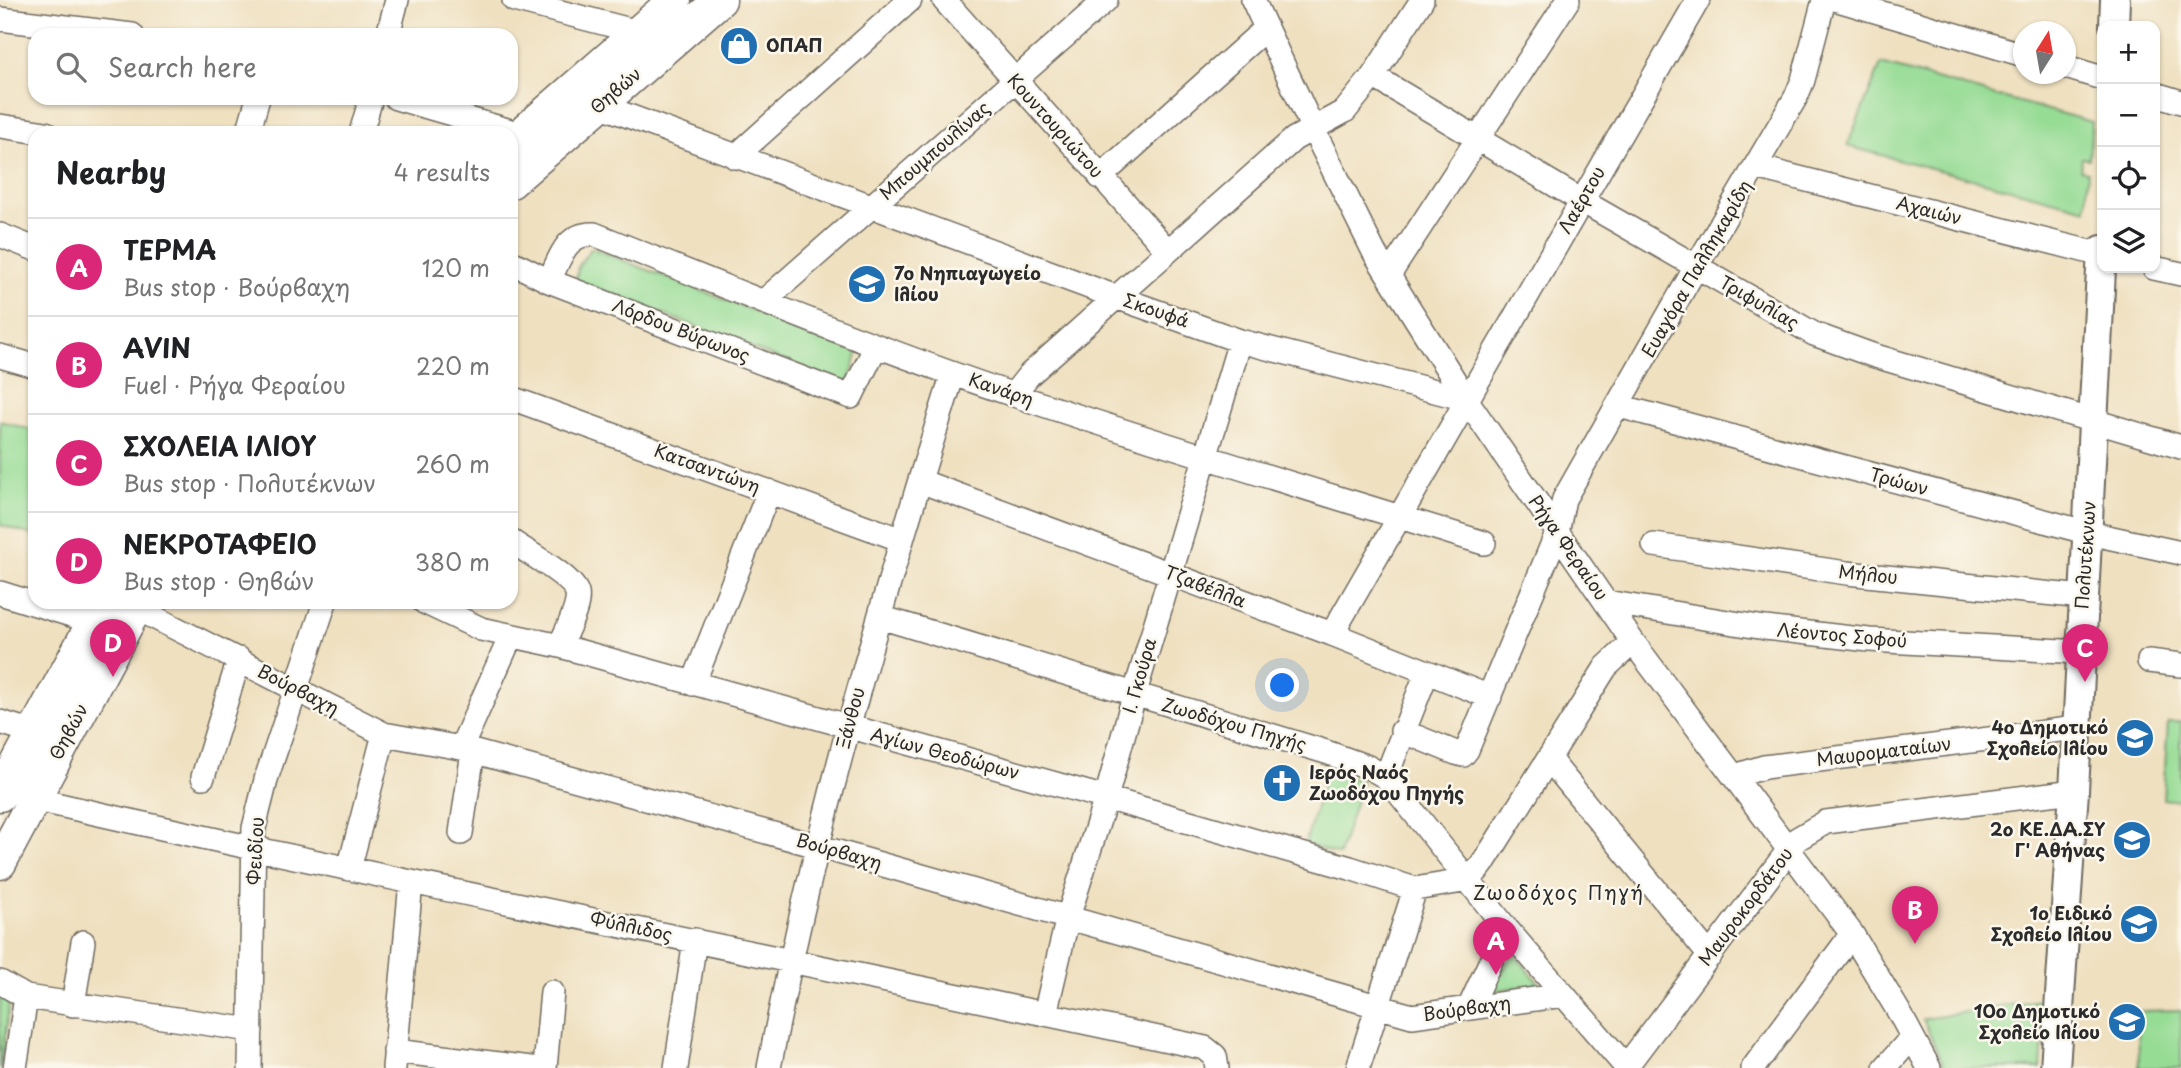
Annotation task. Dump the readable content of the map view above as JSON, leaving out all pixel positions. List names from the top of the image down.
{
  "streets": {
    "main road": ["Θηβών"],
    "street": [
      "Κουντουριώτου",
      "Μπουμπουλίνας",
      "Λαέρτου",
      "Αχαιών",
      "Ευαγόρα Παλληκαρίδη",
      "Τριφυλίας",
      "Σκουφά",
      "Λόρδου Βύρωνος",
      "Κανάρη",
      "Κατσαντώνη",
      "Τρώων",
      "Ρήγα Φεραίου",
      "Πολυτέκνων",
      "Μήλου",
      "Τζαβέλλα",
      "Λέοντος Σοφού",
      "Ι. Γκούρα",
      "Βούρβαχη",
      "Ξάνθου",
      "Ζωοδόχου Πηγής",
      "Μαυροματαίων",
      "Αγίων Θεοδώρων",
      "Φειδίου",
      "Μαυροκορδάτου",
      "Φύλλιδος"
    ]
  },
  "crossings": [
    ["Θηβών", "Σκουφά"],
    ["Θηβών", "Φύλλιδος"],
    ["Κουντουριώτου", "Μπουμπουλίνας"],
    ["Μπουμπουλίνας", "Σκουφά"],
    ["Μπουμπουλίνας", "Κανάρη"],
    ["Λαέρτου", "Τριφυλίας"],
    ["Λαέρτου", "Σκουφά"],
    ["Λαέρτου", "Ρήγα Φεραίου"],
    ["Αχαιών", "Ευαγόρα Παλληκαρίδη"],
    ["Ευαγόρα Παλληκαρίδη", "Τριφυλίας"],
    ["Ευαγόρα Παλληκαρίδη", "Τρώων"],
    ["Ευαγόρα Παλληκαρίδη", "Ρήγα Φεραίου"],
    ["Ευαγόρα Παλληκαρίδη", "Τζαβέλλα"],
    ["Τριφυλίας", "Πολυτέκνων"],
    ["Σκουφά", "Ρήγα Φεραίου"],
    ["Σκουφά", "Ι. Γκούρα"],
    ["Λόρδου Βύρωνος", "Κανάρη"],
    ["Κανάρη", "Ι. Γκούρα"],
    ["Κανάρη", "Ξάνθου"],
    ["Κατσαντώνη", "Ξάνθου"],
    ["Τρώων", "Πολυτέκνων"],
    ["Ρήγα Φεραίου", "Λέοντος Σοφού"],
    ["Ρήγα Φεραίου", "Μαυροματαίων"],
    ["Ρήγα Φεραίου", "Μαυροκορδάτου"],
    ["Πολυτέκνων", "Μήλου"],
    ["Πολυτέκνων", "Λέοντος Σοφού"],
    ["Πολυτέκνων", "Μαυροματαίων"],
    ["Πολυτέκνων", "Μαυροκορδάτου"],
    ["Τζαβέλλα", "Ι. Γκούρα"],
    ["Τζαβέλλα", "Ξάνθου"],
    ["Ι. Γκούρα", "Βούρβαχη"],
    ["Ι. Γκούρα", "Ζωοδόχου Πηγής"],
    ["Ι. Γκούρα", "Αγίων Θεοδώρων"],
    ["Ι. Γκούρα", "Φύλλιδος"],
    ["Βούρβαχη", "Ξάνθου"],
    ["Βούρβαχη", "Ζωοδόχου Πηγής"],
    ["Βούρβαχη", "Φειδίου"],
    ["Ξάνθου", "Ζωοδόχου Πηγής"],
    ["Ξάνθου", "Αγίων Θεοδώρων"],
    ["Ξάνθου", "Φύλλιδος"],
    ["Ζωοδόχου Πηγής", "Αγίων Θεοδώρων"],
    ["Ζωοδόχου Πηγής", "Μαυροκορδάτου"],
    ["Φειδίου", "Φύλλιδος"]
  ],
  "districts": ["Ζωοδόχος Πηγή"],
  "places": {
    "shop": ["ΟΠΑΠ"],
    "school or university": [
      "7ο Νηπιαγωγείο Ιλίου",
      "4ο Δημοτικό Σχολείο Ιλίου",
      "2ο ΚΕ.ΔΑ.ΣΥ Γ' Αθήνας",
      "1ο Ειδικό Σχολείο Ιλίου",
      "10ο Δημοτικό Σχολείο Ιλίου"
    ],
    "church": ["Ιερός Ναός Ζωοδόχου Πηγής"]
  },
  "north": "top",
  "page": {
    "map_buttons": ["+", "−"],
    "search": "Search here",
    "heading": ["Nearby", "4 results"],
    "list": [
      {
        "mark": "A",
        "name": "ΤΕΡΜΑ",
        "note": "Bus stop · Βούρβαχη",
        "value": "120 m"
      },
      {
        "mark": "B",
        "name": "AVIN",
        "note": "Fuel · Ρήγα Φεραίου",
        "value": "220 m"
      },
      {
        "mark": "C",
        "name": "ΣΧΟΛΕΙΑ ΙΛΙΟΥ",
        "note": "Bus stop · Πολυτέκνων",
        "value": "260 m"
      },
      {
        "mark": "D",
        "name": "ΝΕΚΡΟΤΑΦΕΙΟ",
        "note": "Bus stop · Θηβών",
        "value": "380 m"
      }
    ],
    "pins": [
      "D",
      "C",
      "B",
      "A"
    ]
  }
}
